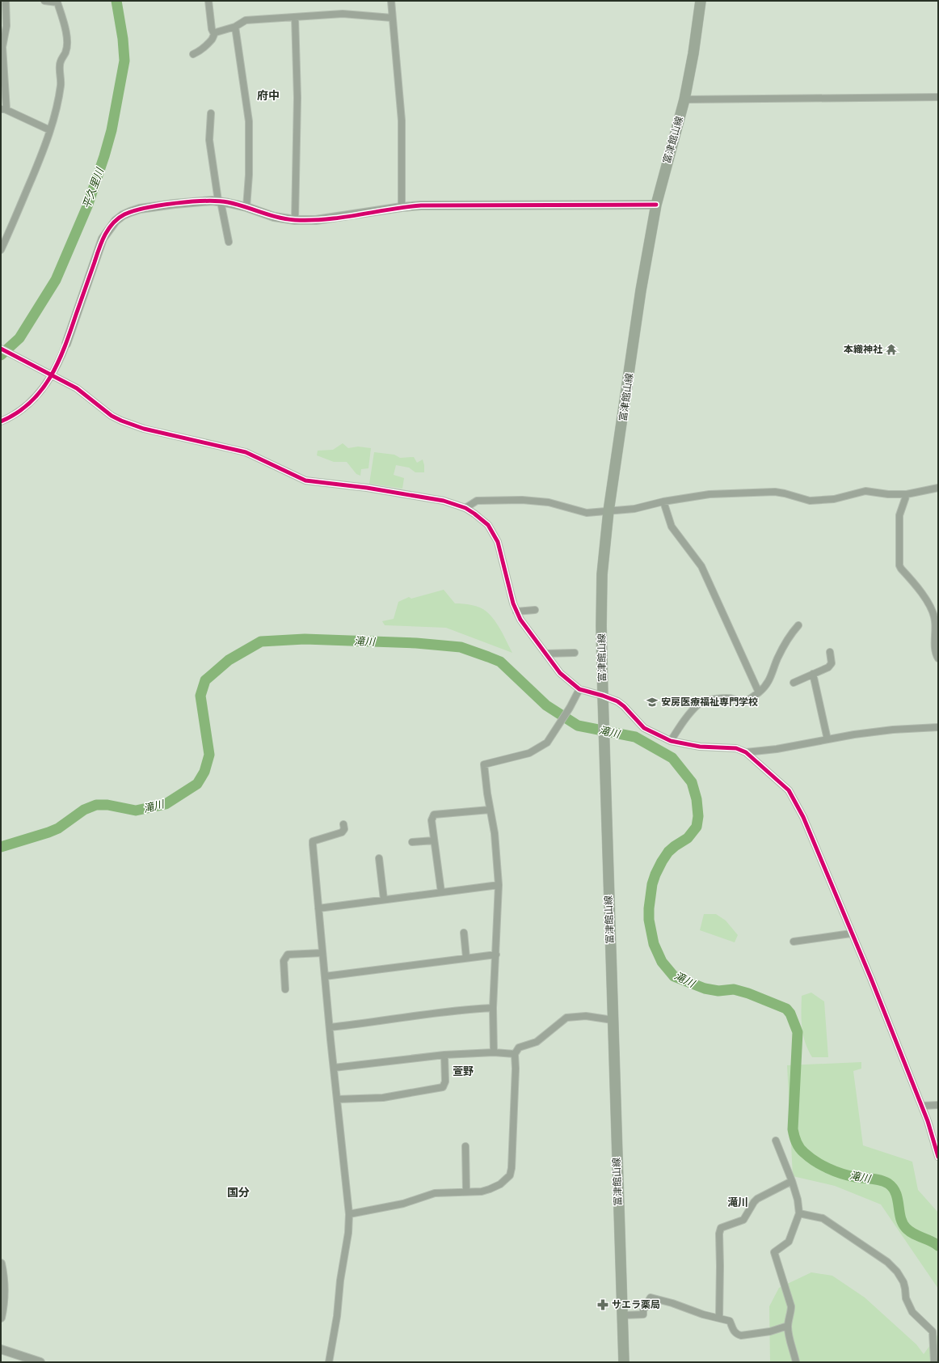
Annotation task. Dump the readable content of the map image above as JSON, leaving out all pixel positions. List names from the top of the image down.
{
  "streets": {
    "main road": ["富津館山線"]
  },
  "districts": [
    "府中",
    "萱野",
    "国分",
    "滝川"
  ],
  "water": ["平久里川", "滝川"],
  "places": {
    "temple": ["本織神社"],
    "school or university": ["安房医療福祉専門学校"],
    "pharmacy": ["サエラ薬局"]
  }
}
